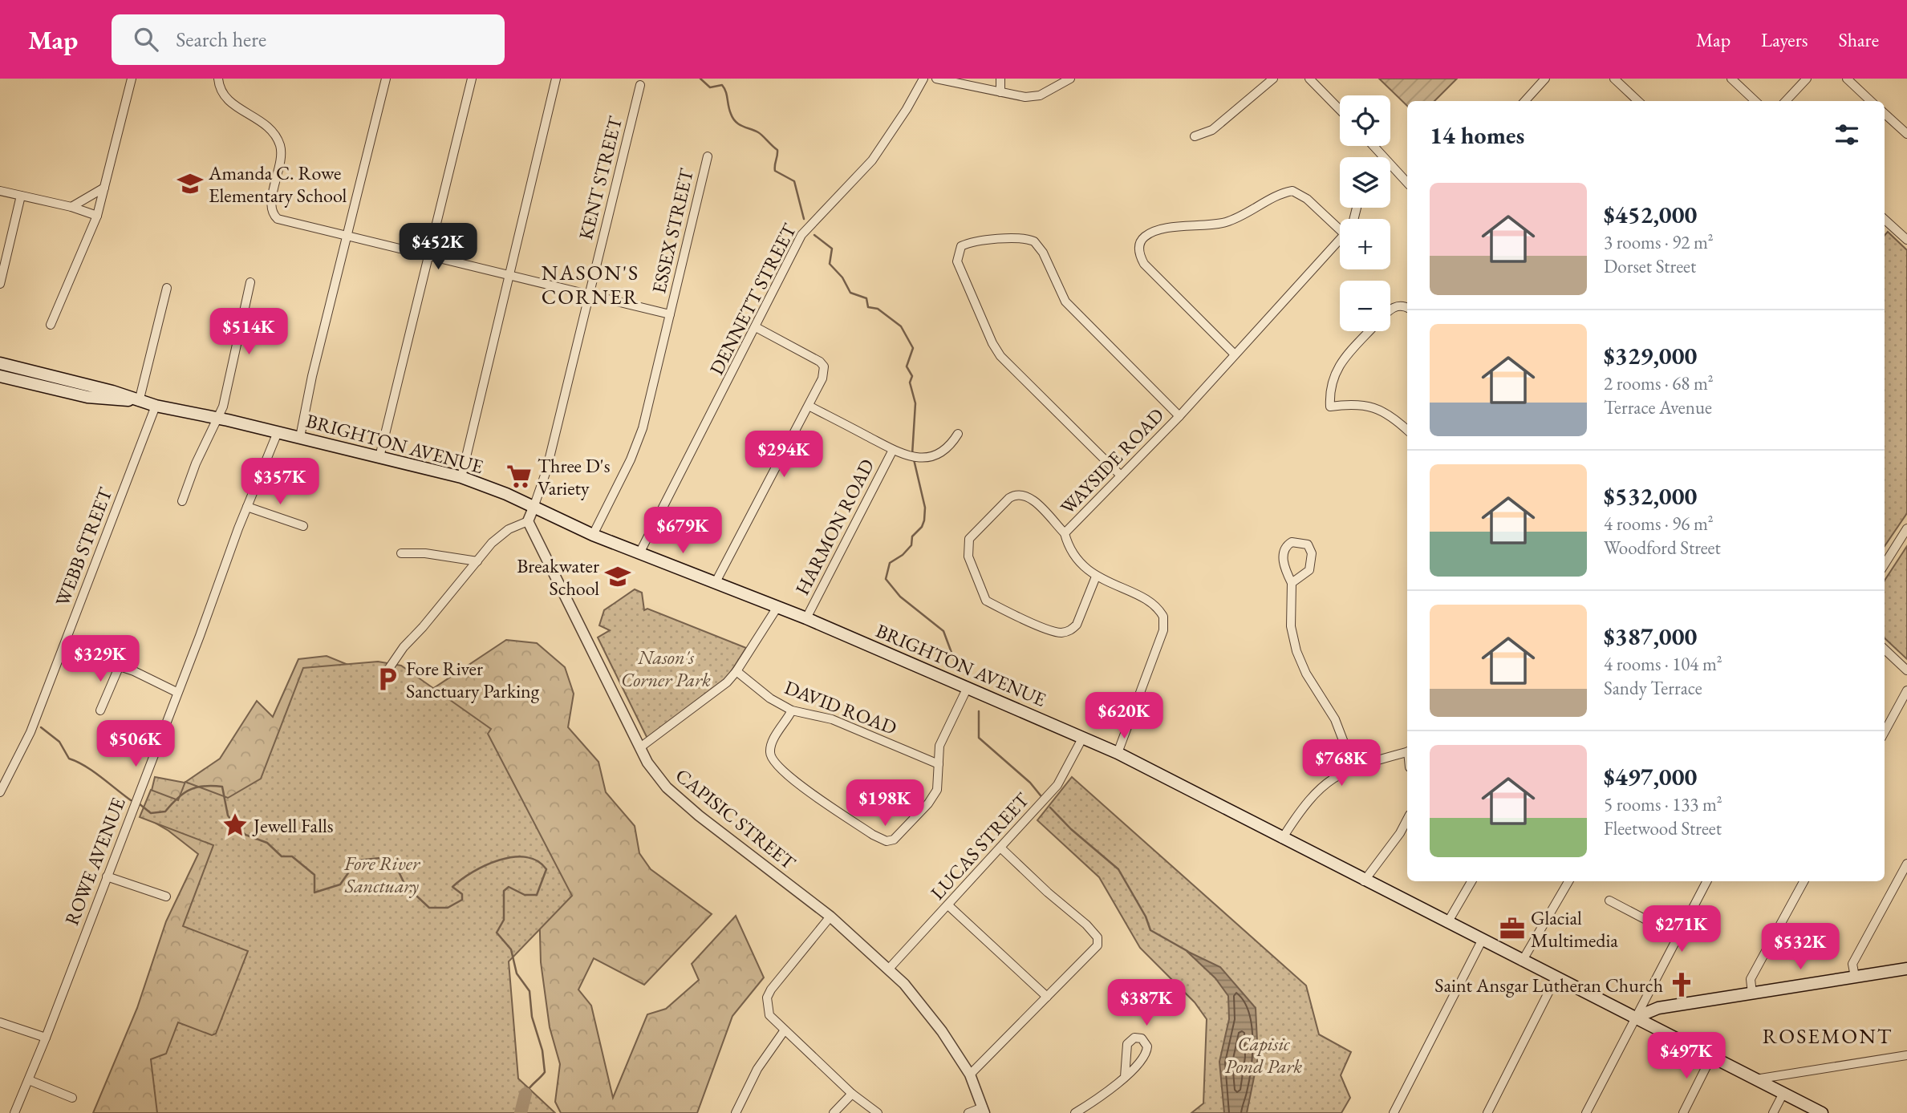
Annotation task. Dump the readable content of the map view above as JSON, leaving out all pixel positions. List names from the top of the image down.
{
  "streets": {
    "main road": ["BRIGHTON AVENUE"],
    "street": [
      "KENT STREET",
      "ESSEX STREET",
      "DENNETT STREET",
      "WAYSIDE ROAD",
      "HARMON ROAD",
      "WEBB STREET",
      "DAVID ROAD",
      "CAPISIC STREET",
      "LUCAS STREET",
      "ROWE AVENUE"
    ]
  },
  "crossings": [
    ["KENT STREET", "BRIGHTON AVENUE"],
    ["ESSEX STREET", "BRIGHTON AVENUE"],
    ["DENNETT STREET", "BRIGHTON AVENUE"],
    ["BRIGHTON AVENUE", "WAYSIDE ROAD"],
    ["BRIGHTON AVENUE", "HARMON ROAD"],
    ["BRIGHTON AVENUE", "WEBB STREET"],
    ["BRIGHTON AVENUE", "LUCAS STREET"],
    ["BRIGHTON AVENUE", "ROWE AVENUE"],
    ["CAPISIC STREET", "LUCAS STREET"]
  ],
  "districts": ["NASON'S CORNER", "ROSEMONT"],
  "parks": ["Nason's Corner Park", "Fore River Sanctuary", "Capisic Pond Park"],
  "places": {
    "school or university": ["Amanda C. Rowe Elementary School", "Breakwater School"],
    "supermarket": ["Three D's Variety"],
    "parking": ["Fore River Sanctuary Parking"],
    "place": ["Jewell Falls"],
    "office": ["Glacial Multimedia"],
    "church": ["Saint Ansgar Lutheran Church"]
  },
  "page": {
    "header": "Map",
    "search": "Search here",
    "nav": ["Map", "Layers", "Share"],
    "map_buttons": ["+", "−"],
    "heading": "14 homes",
    "list": [
      {
        "name": "$452,000",
        "note": "3 rooms · 92 m² · Dorset Street"
      },
      {
        "name": "$329,000",
        "note": "2 rooms · 68 m² · Terrace Avenue"
      },
      {
        "name": "$532,000",
        "note": "4 rooms · 96 m² · Woodford Street"
      },
      {
        "name": "$387,000",
        "note": "4 rooms · 104 m² · Sandy Terrace"
      },
      {
        "name": "$497,000",
        "note": "5 rooms · 133 m² · Fleetwood Street"
      }
    ],
    "price": [
      "$452K",
      "$514K",
      "$294K",
      "$357K",
      "$679K",
      "$329K",
      "$620K",
      "$506K",
      "$768K",
      "$198K",
      "$271K",
      "$532K",
      "$387K",
      "$497K"
    ]
  }
}
